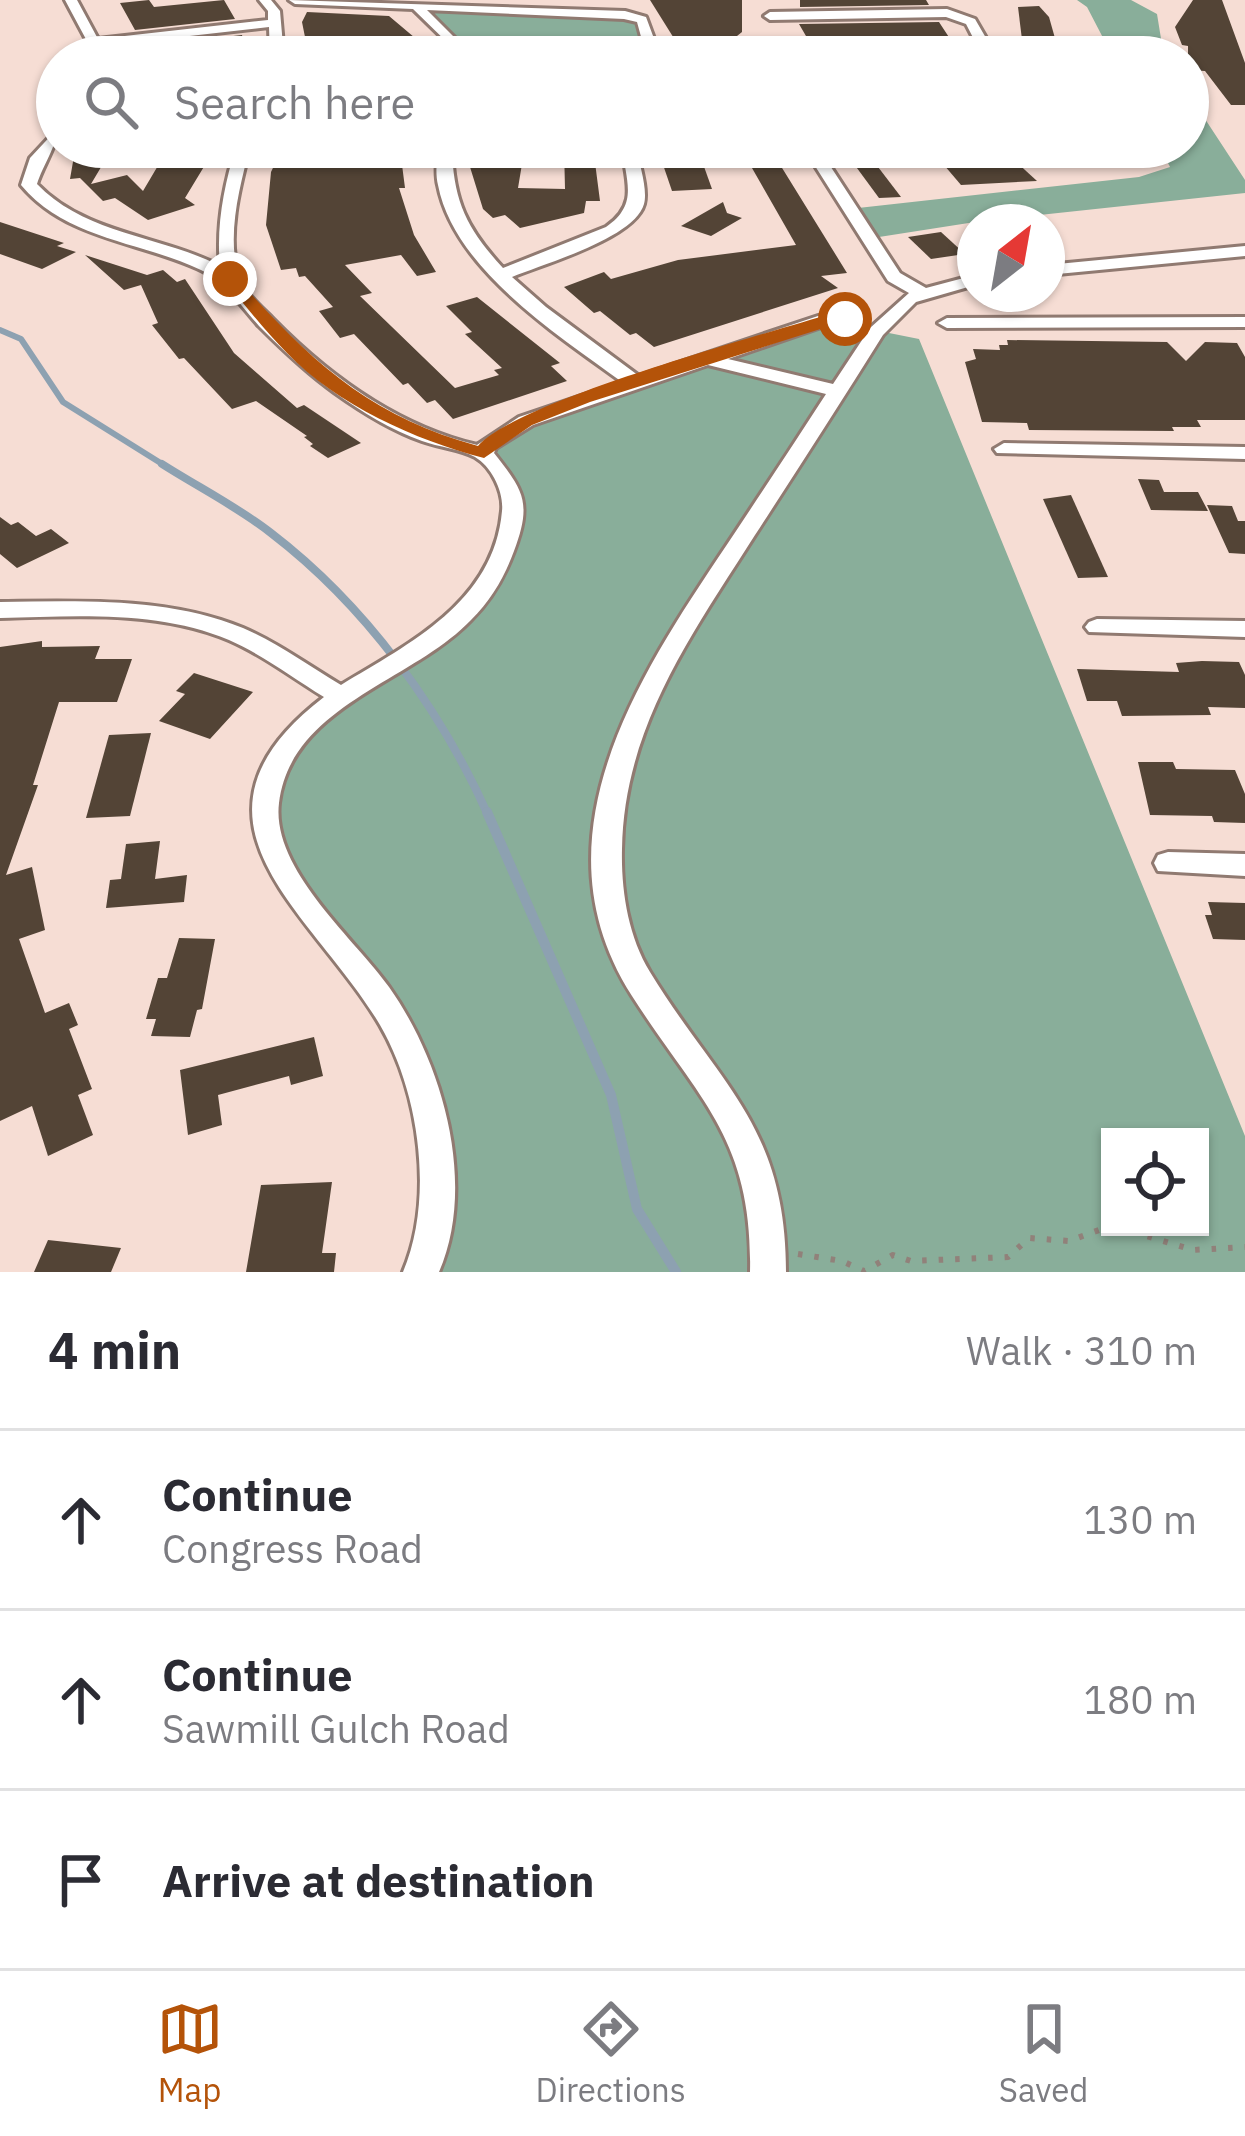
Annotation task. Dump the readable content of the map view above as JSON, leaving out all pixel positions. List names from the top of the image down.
{
  "north": "top right",
  "page": {
    "search": "Search here",
    "heading": ["4 min", "Walk · 310 m"],
    "list": [
      ["Continue", "Congress Road", "130 m"],
      ["Continue", "Sawmill Gulch Road", "180 m"],
      "Arrive at destination"
    ],
    "nav": ["Map", "Directions", "Saved"]
  }
}
